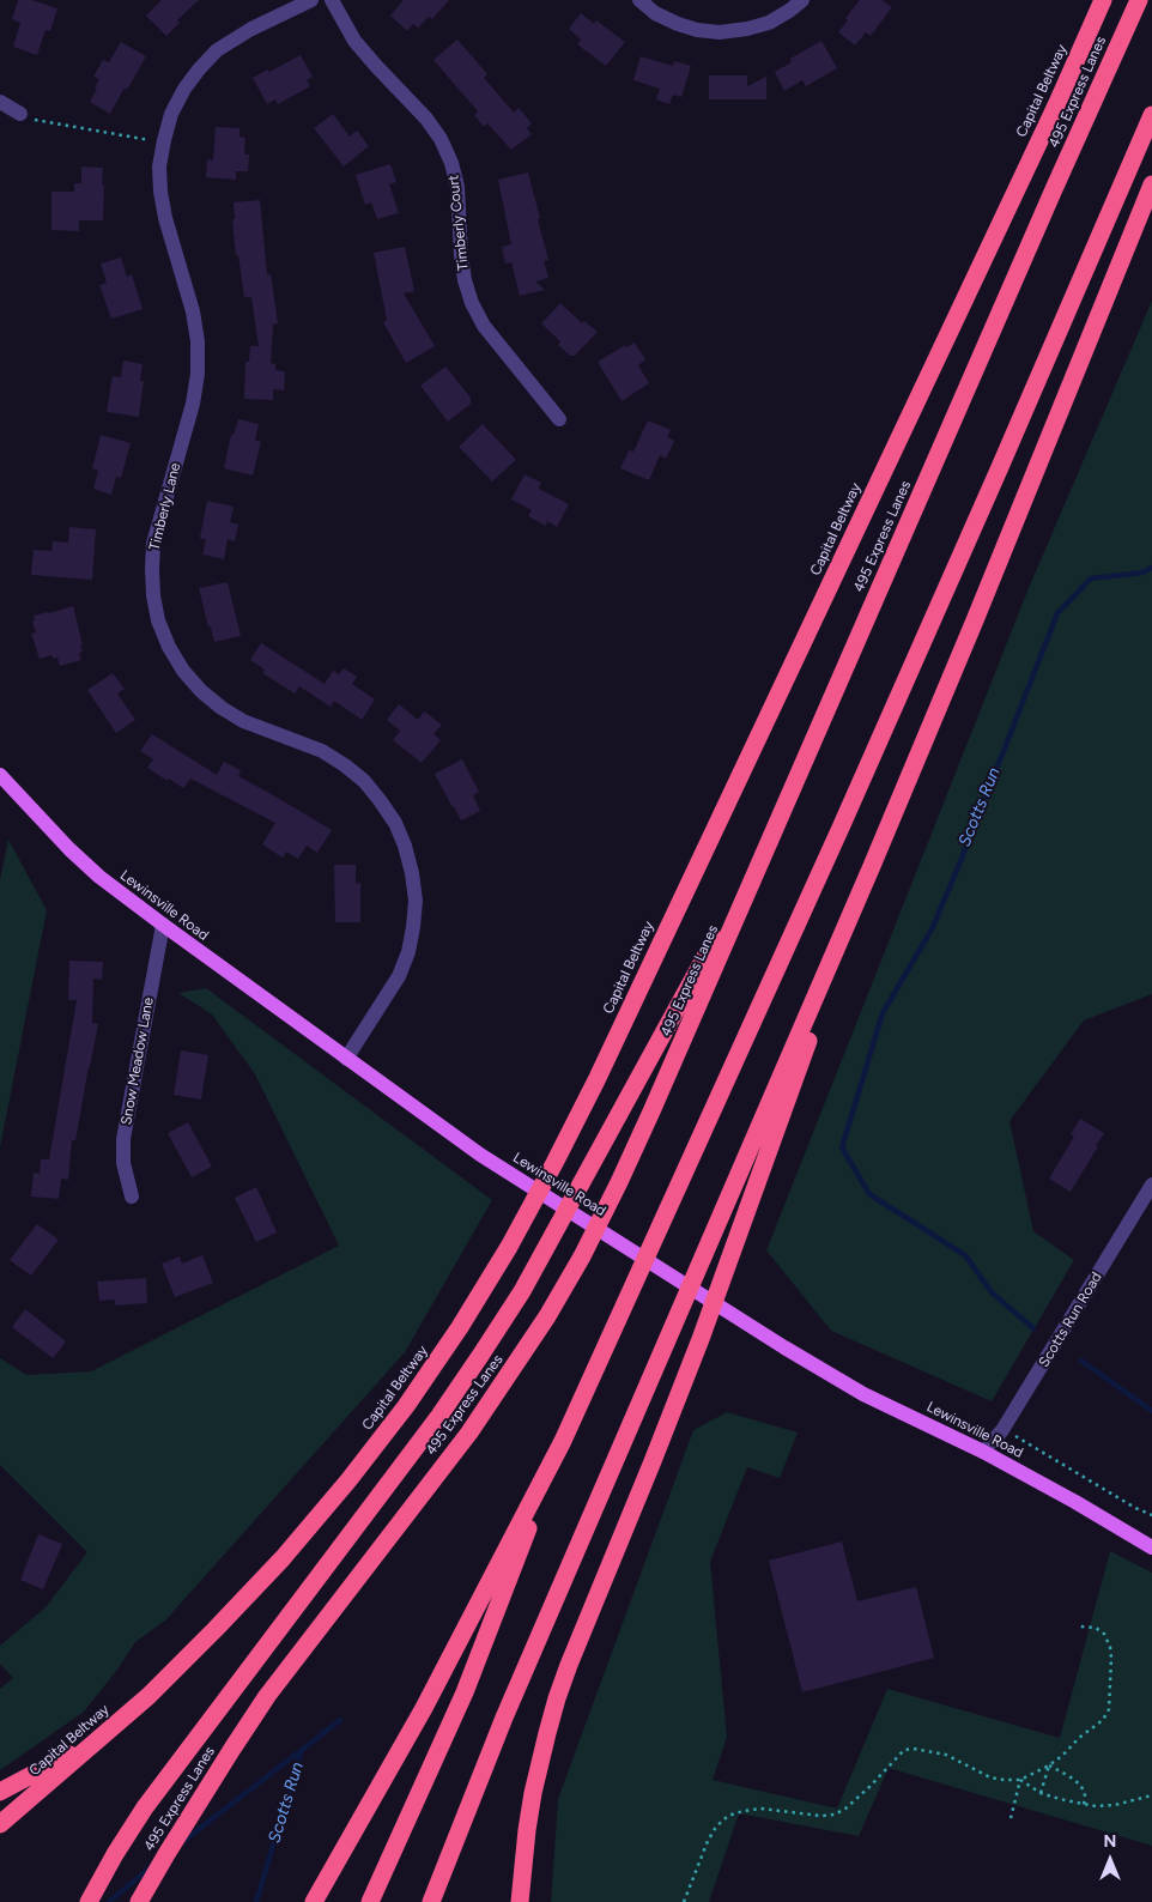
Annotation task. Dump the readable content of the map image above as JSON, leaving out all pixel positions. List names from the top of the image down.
{
  "streets": {
    "highway": ["Capital Beltway", "495 Express Lanes"],
    "main road": ["Lewinsville Road"],
    "street": [
      "Timberly Court",
      "Timberly Lane",
      "Snow Meadow Lane",
      "Scotts Run Road"
    ]
  },
  "crossings": [
    ["Timberly Lane", "Lewinsville Road"],
    ["Lewinsville Road", "Snow Meadow Lane"],
    ["Lewinsville Road", "Scotts Run Road"]
  ],
  "water": ["Scotts Run"],
  "north": "top"
}
